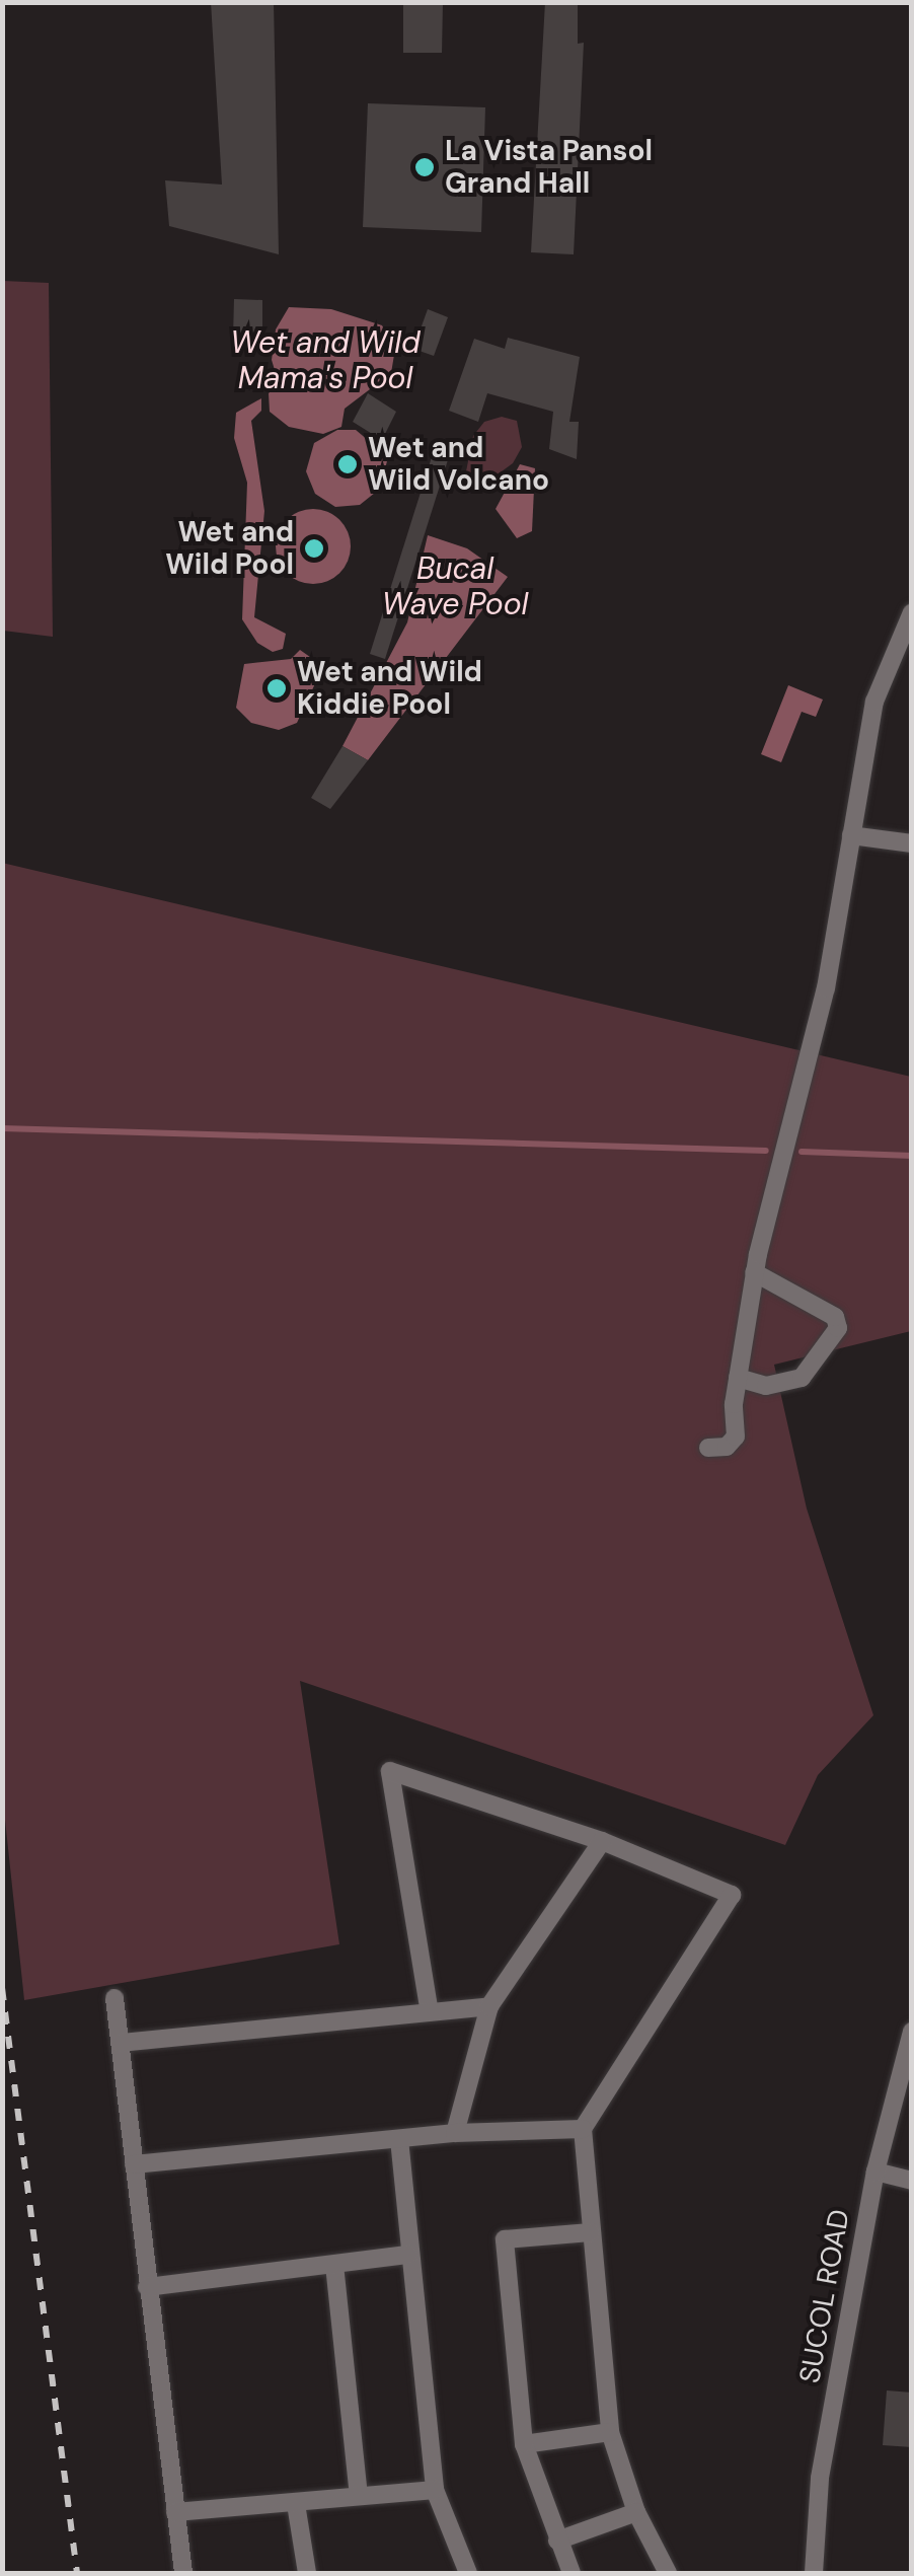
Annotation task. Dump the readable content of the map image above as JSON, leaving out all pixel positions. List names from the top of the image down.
{
  "streets": {
    "street": ["SUCOL ROAD"]
  },
  "water": ["Wet and Wild Mama's Pool", "Bucal Wave Pool"],
  "places": [
    "La Vista Pansol Grand Hall",
    "Wet and Wild Volcano",
    "Wet and Wild Pool",
    "Wet and Wild Kiddie Pool"
  ]
}
